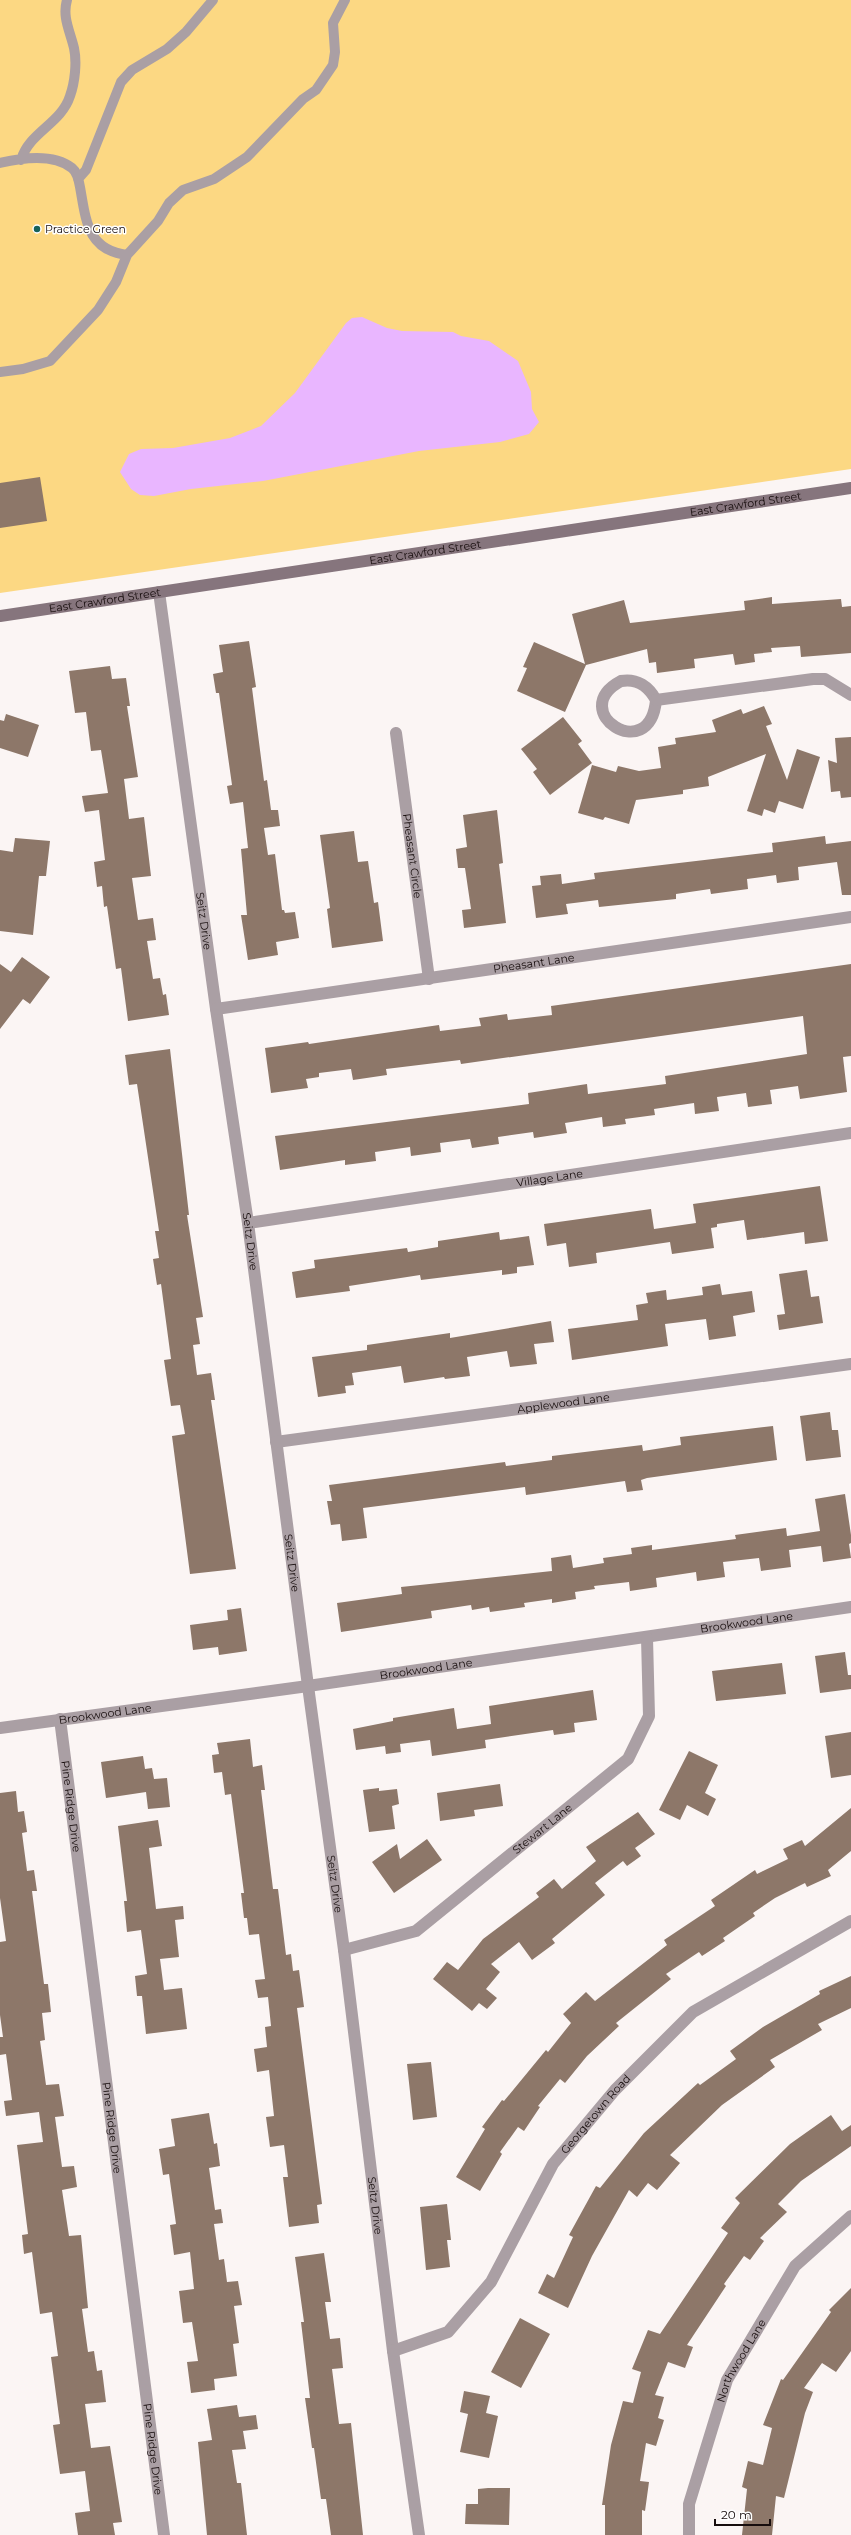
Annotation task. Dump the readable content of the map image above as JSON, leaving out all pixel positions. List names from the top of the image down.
{
  "streets": {
    "street": [
      "East Crawford Street",
      "Pheasant Circle",
      "Seitz Drive",
      "Pheasant Lane",
      "Village Lane",
      "Applewood Lane",
      "Brookwood Lane",
      "Pine Ridge Drive",
      "Stewart Lane",
      "Georgetown Road",
      "Northwood Lane"
    ]
  },
  "crossings": [
    ["East Crawford Street", "Seitz Drive"],
    ["Pheasant Circle", "Pheasant Lane"],
    ["Seitz Drive", "Pheasant Lane"],
    ["Seitz Drive", "Village Lane"],
    ["Seitz Drive", "Applewood Lane"],
    ["Seitz Drive", "Brookwood Lane"],
    ["Seitz Drive", "Stewart Lane"],
    ["Seitz Drive", "Georgetown Road"],
    ["Brookwood Lane", "Pine Ridge Drive"],
    ["Brookwood Lane", "Stewart Lane"]
  ],
  "places": ["Practice Green"],
  "scale_bar": "20 m"
}
